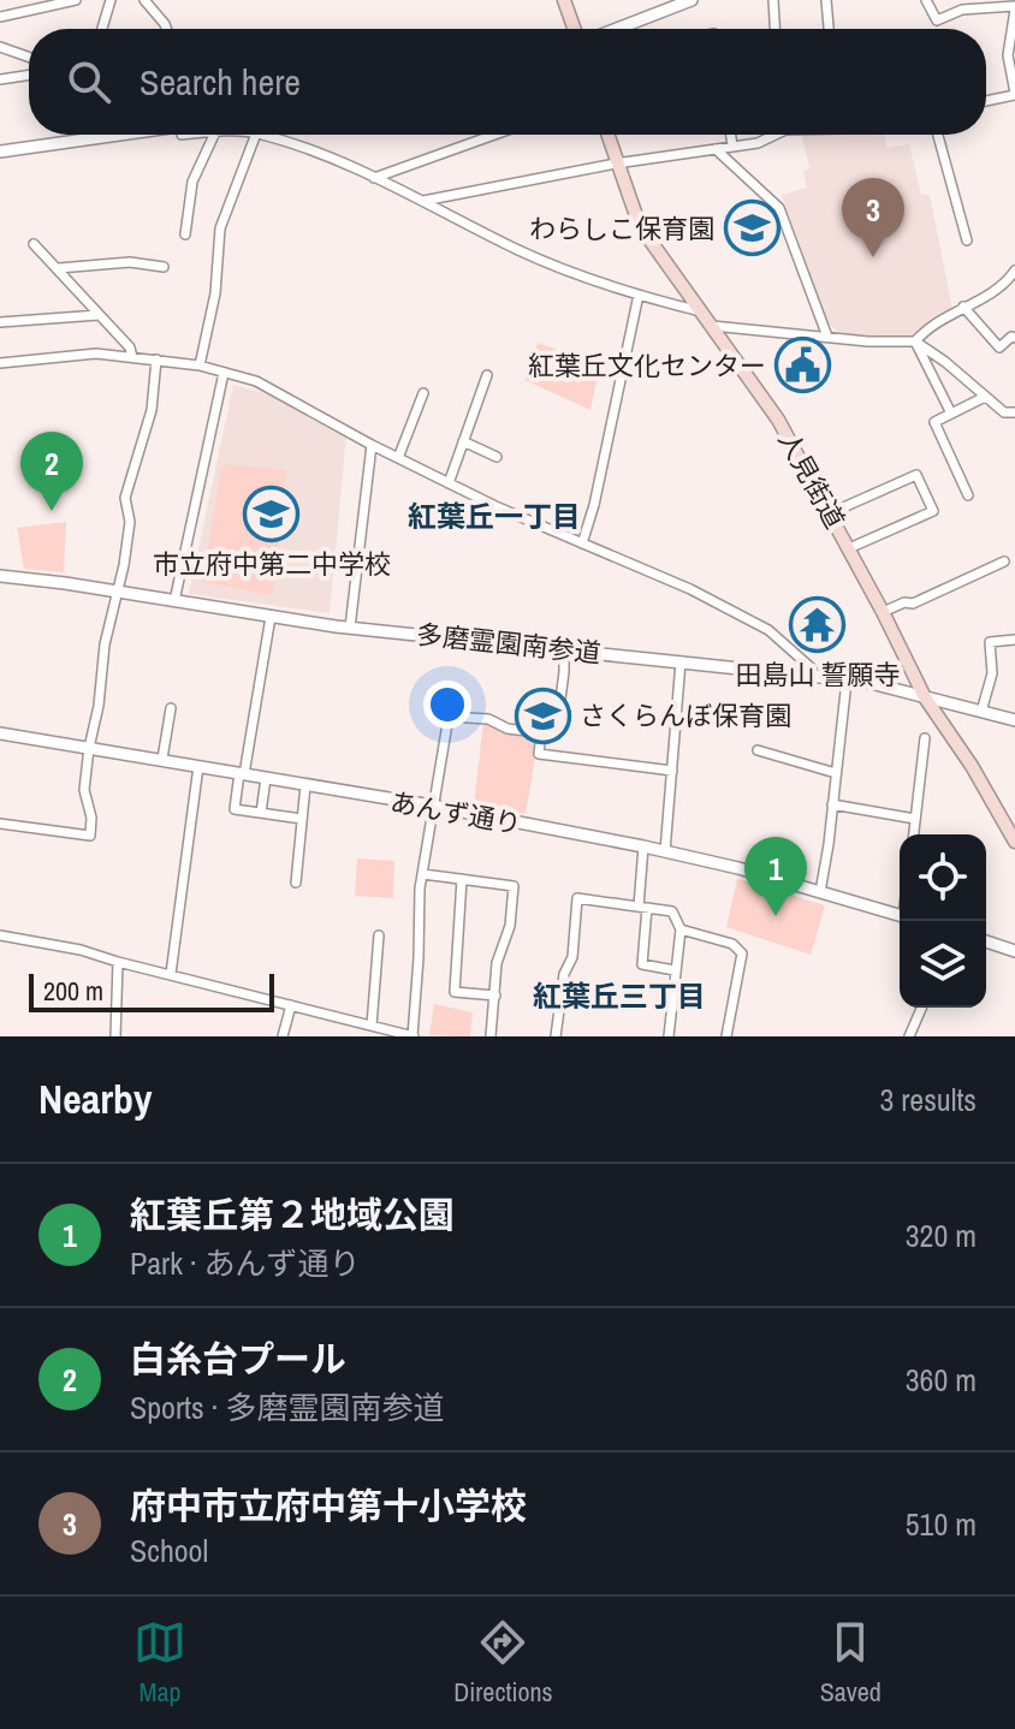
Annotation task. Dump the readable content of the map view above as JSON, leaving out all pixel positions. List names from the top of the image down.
{
  "streets": {
    "main road": ["人見街道"],
    "street": ["多磨霊園南参道", "あんず通り"]
  },
  "crossings": [
    ["人見街道", "多磨霊園南参道"]
  ],
  "districts": ["紅葉丘一丁目", "紅葉丘三丁目"],
  "places": {
    "school or university": ["わらしこ保育園", "市立府中第二中学校", "さくらんぼ保育園"],
    "public building": ["紅葉丘文化センター"],
    "temple": ["田島山 誓願寺"]
  },
  "scale_bar": "200 m",
  "page": {
    "search": "Search here",
    "pins": ["3", "2", "1"],
    "scale": "200 m",
    "heading": ["Nearby", "3 results"],
    "list": [
      {
        "mark": "1",
        "name": "紅葉丘第２地域公園",
        "note": "Park · あんず通り",
        "value": "320 m"
      },
      {
        "mark": "2",
        "name": "白糸台プール",
        "note": "Sports · 多磨霊園南参道",
        "value": "360 m"
      },
      {
        "mark": "3",
        "name": "府中市立府中第十小学校",
        "note": "School",
        "value": "510 m"
      }
    ],
    "nav": ["Map", "Directions", "Saved"]
  }
}
